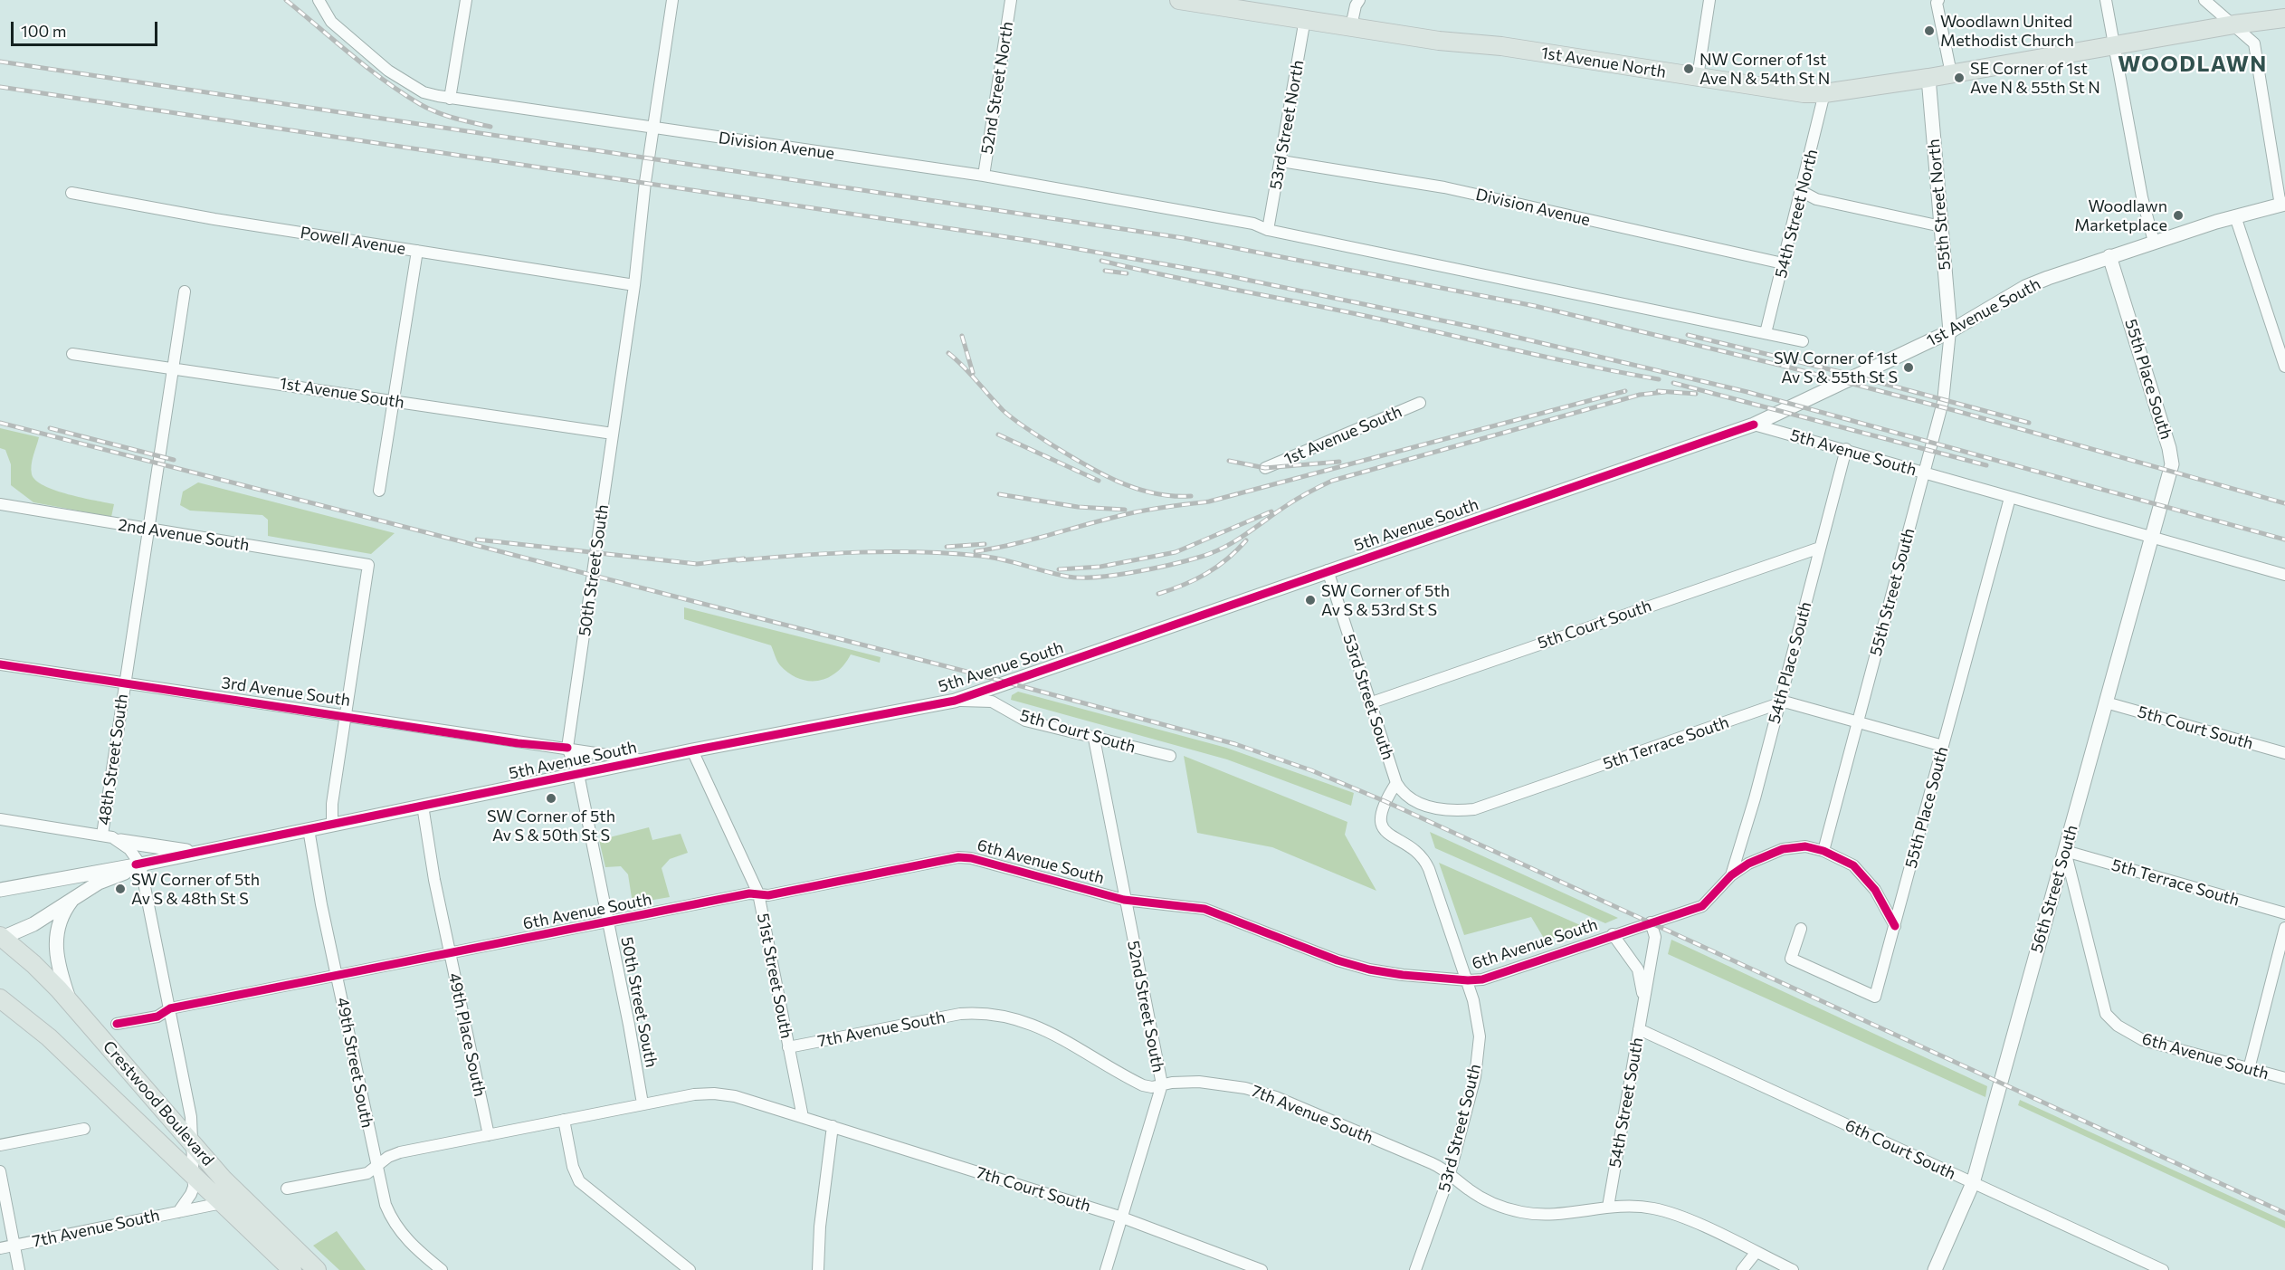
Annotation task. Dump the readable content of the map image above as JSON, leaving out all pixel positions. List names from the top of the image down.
{
  "streets": {
    "main road": ["1st Avenue North", "Crestwood Boulevard"],
    "street": [
      "52nd Street North",
      "53rd Street North",
      "Division Avenue",
      "55th Street North",
      "54th Street North",
      "Powell Avenue",
      "1st Avenue South",
      "55th Place South",
      "5th Avenue South",
      "2nd Avenue South",
      "50th Street South",
      "55th Street South",
      "5th Court South",
      "54th Place South",
      "3rd Avenue South",
      "53rd Street South",
      "5th Terrace South",
      "48th Street South",
      "6th Avenue South",
      "56th Street South",
      "51st Street South",
      "52nd Street South",
      "7th Avenue South",
      "49th Place South",
      "49th Street South",
      "54th Street South",
      "6th Court South",
      "7th Court South"
    ]
  },
  "crossings": [
    ["1st Avenue North", "53rd Street North"],
    ["1st Avenue North", "55th Street North"],
    ["1st Avenue North", "54th Street North"],
    ["52nd Street North", "Division Avenue"],
    ["53rd Street North", "Division Avenue"],
    ["Division Avenue", "54th Street North"],
    ["Division Avenue", "50th Street South"],
    ["55th Street North", "1st Avenue South"],
    ["55th Street North", "55th Street South"],
    ["Powell Avenue", "50th Street South"],
    ["1st Avenue South", "55th Place South"],
    ["1st Avenue South", "5th Avenue South"],
    ["1st Avenue South", "50th Street South"],
    ["1st Avenue South", "55th Street South"],
    ["1st Avenue South", "48th Street South"],
    ["55th Place South", "5th Avenue South"],
    ["55th Place South", "5th Terrace South"],
    ["55th Place South", "6th Avenue South"],
    ["55th Place South", "56th Street South"],
    ["5th Avenue South", "50th Street South"],
    ["5th Avenue South", "55th Street South"],
    ["5th Avenue South", "5th Court South"],
    ["5th Avenue South", "54th Place South"],
    ["5th Avenue South", "3rd Avenue South"],
    ["5th Avenue South", "53rd Street South"],
    ["5th Avenue South", "48th Street South"],
    ["5th Avenue South", "56th Street South"],
    ["5th Avenue South", "51st Street South"],
    ["5th Avenue South", "49th Place South"],
    ["5th Avenue South", "49th Street South"],
    ["5th Avenue South", "Crestwood Boulevard"],
    ["2nd Avenue South", "3rd Avenue South"],
    ["2nd Avenue South", "48th Street South"],
    ["50th Street South", "3rd Avenue South"],
    ["50th Street South", "6th Avenue South"],
    ["55th Street South", "5th Terrace South"],
    ["55th Street South", "6th Avenue South"],
    ["5th Court South", "54th Place South"],
    ["5th Court South", "53rd Street South"],
    ["5th Court South", "56th Street South"],
    ["5th Court South", "52nd Street South"],
    ["54th Place South", "5th Terrace South"],
    ["54th Place South", "6th Avenue South"],
    ["3rd Avenue South", "48th Street South"],
    ["53rd Street South", "5th Terrace South"],
    ["53rd Street South", "6th Avenue South"],
    ["53rd Street South", "7th Avenue South"],
    ["5th Terrace South", "6th Avenue South"],
    ["5th Terrace South", "56th Street South"],
    ["48th Street South", "6th Avenue South"],
    ["48th Street South", "7th Avenue South"],
    ["48th Street South", "Crestwood Boulevard"],
    ["6th Avenue South", "56th Street South"],
    ["6th Avenue South", "51st Street South"],
    ["6th Avenue South", "52nd Street South"],
    ["6th Avenue South", "49th Place South"],
    ["6th Avenue South", "49th Street South"],
    ["6th Avenue South", "54th Street South"],
    ["56th Street South", "6th Court South"],
    ["51st Street South", "7th Avenue South"],
    ["51st Street South", "7th Court South"],
    ["52nd Street South", "7th Avenue South"],
    ["52nd Street South", "7th Court South"],
    ["7th Avenue South", "54th Street South"],
    ["7th Avenue South", "Crestwood Boulevard"],
    ["54th Street South", "6th Court South"]
  ],
  "districts": ["WOODLAWN"],
  "places": [
    "Woodlawn United Methodist Church",
    "NW Corner of 1st Ave N & 54th St N",
    "SE Corner of 1st Ave N & 55th St N",
    "Woodlawn Marketplace",
    "SW Corner of 1st Av S & 55th St S",
    "SW Corner of 5th Av S & 53rd St S",
    "SW Corner of 5th Av S & 50th St S",
    "SW Corner of 5th Av S & 48th St S"
  ],
  "scale_bar": "100 m"
}
